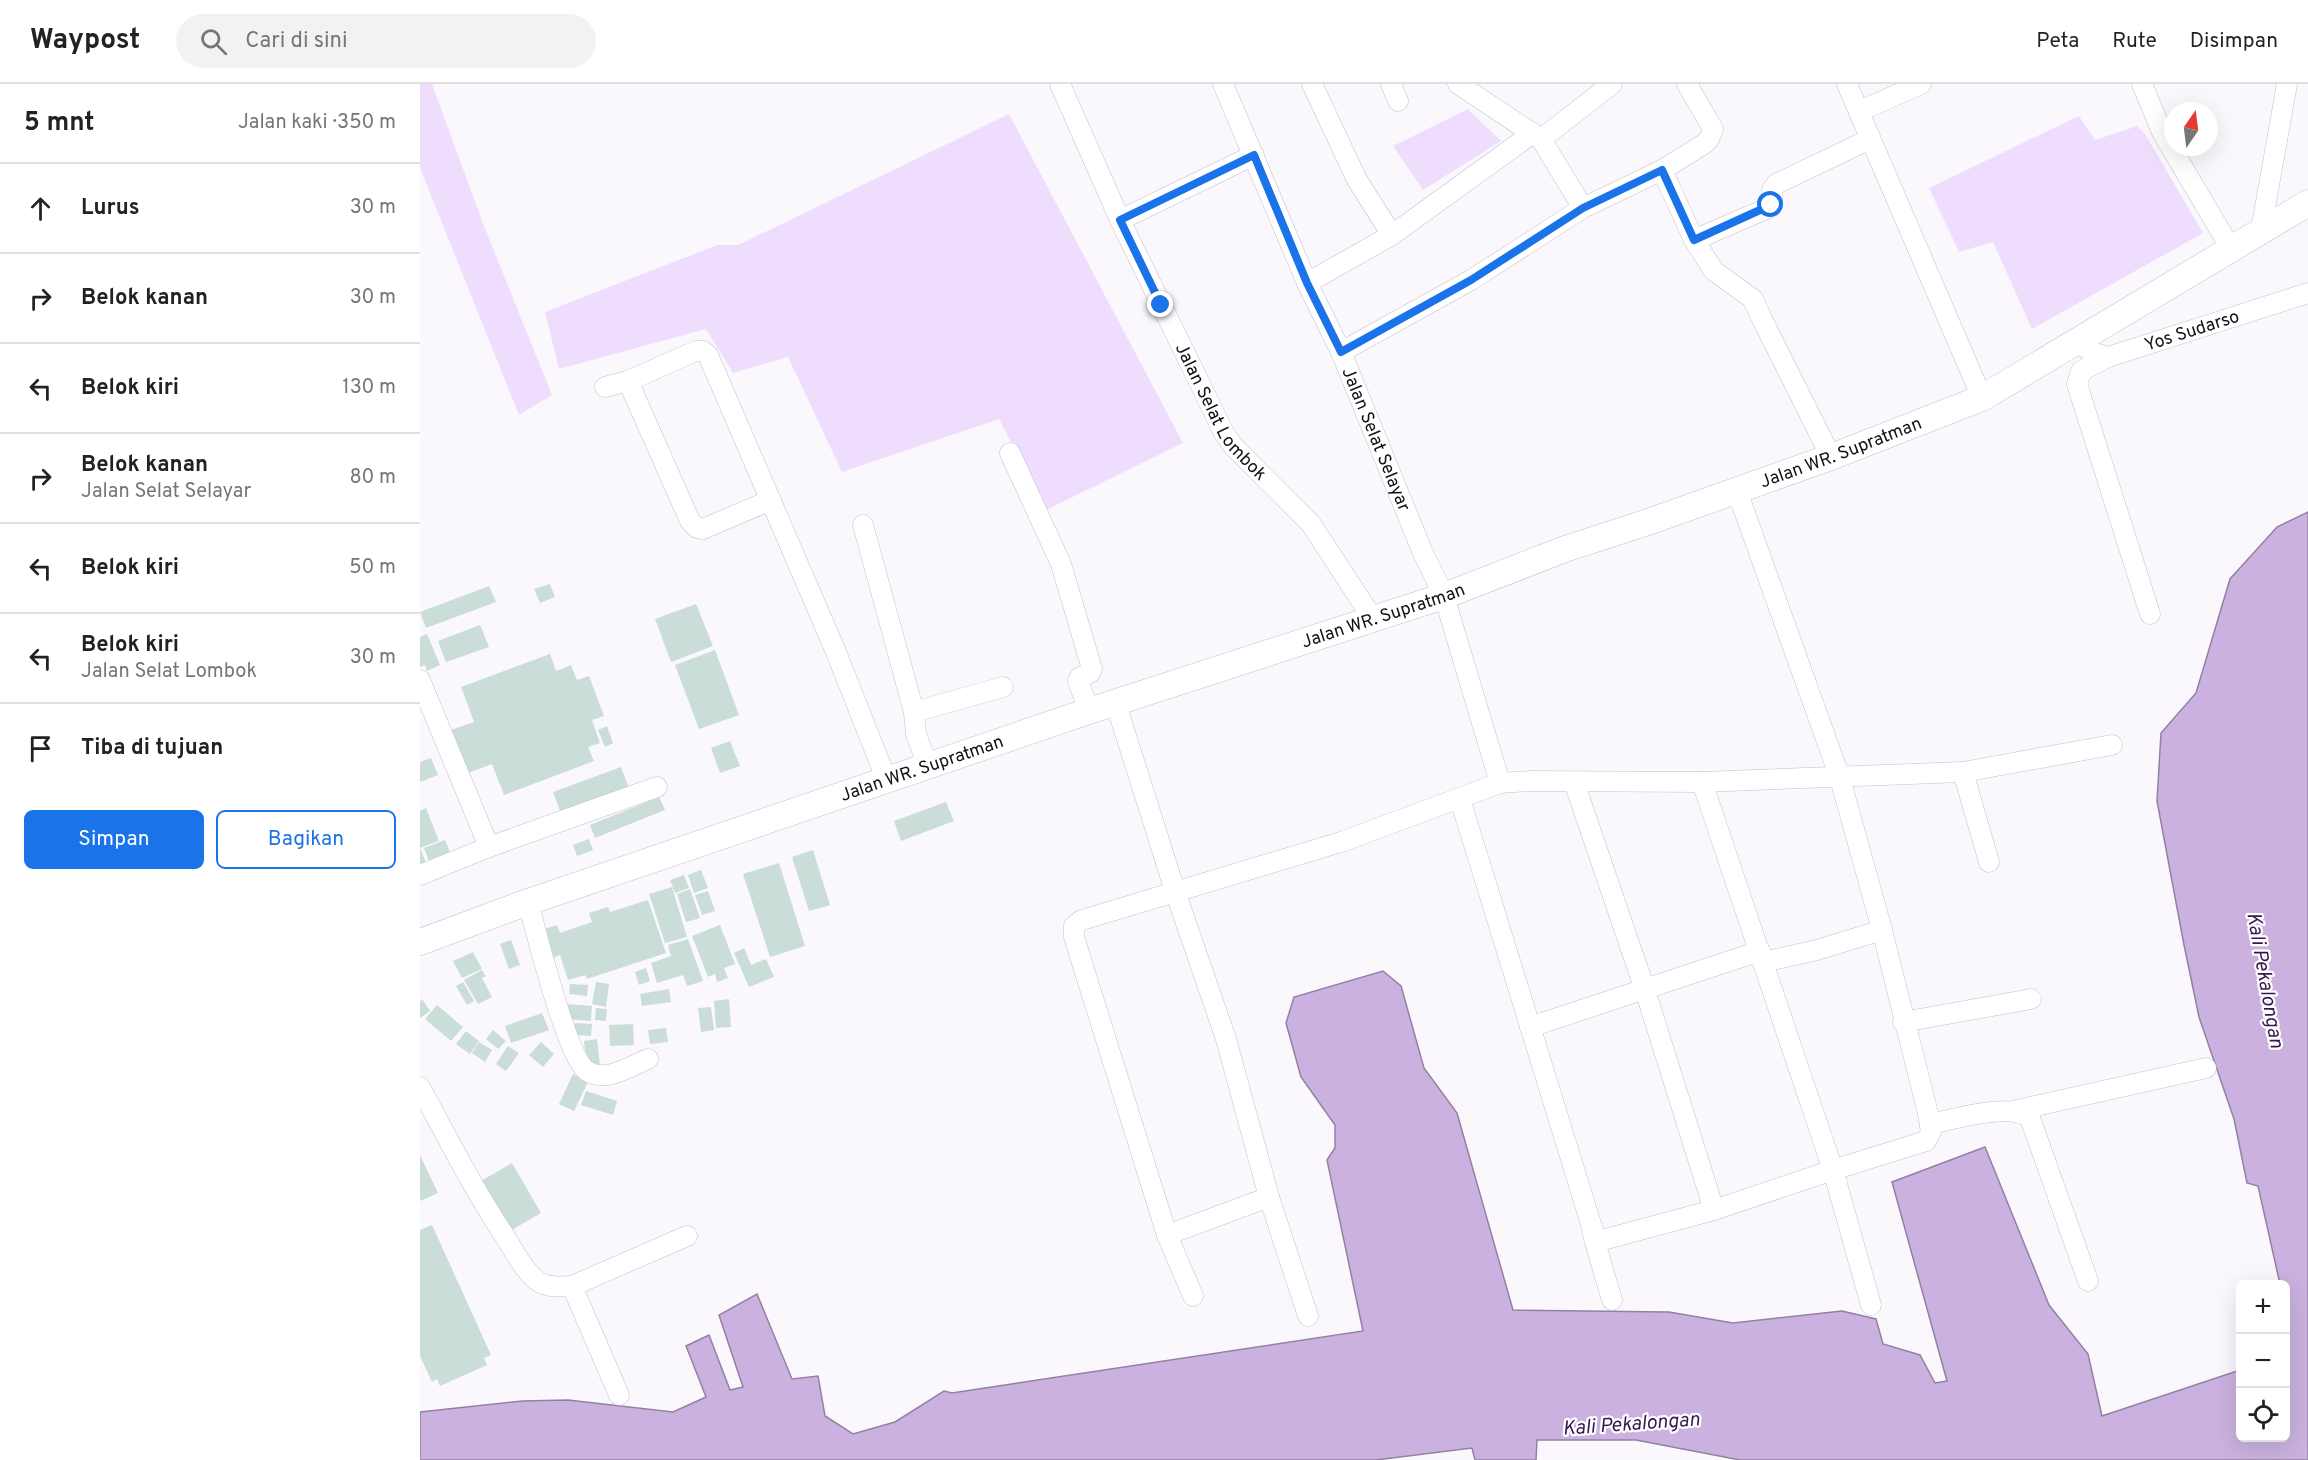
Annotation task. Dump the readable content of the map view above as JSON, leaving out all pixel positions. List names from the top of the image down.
{
  "streets": {
    "street": [
      "Yos Sudarso",
      "Jalan Selat Lombok",
      "Jalan Selat Selayar",
      "Jalan WR. Supratman"
    ]
  },
  "crossings": [
    ["Jalan Selat Lombok", "Jalan WR. Supratman"],
    ["Jalan Selat Selayar", "Jalan WR. Supratman"]
  ],
  "water": ["Kali Pekalongan"],
  "north": "top",
  "page": {
    "header": "Waypost",
    "search": "Cari di sini",
    "nav": ["Peta", "Rute", "Disimpan"],
    "heading": ["5 mnt", "Jalan kaki · 350 m"],
    "list": [
      ["Lurus", "30 m"],
      ["Belok kanan", "30 m"],
      ["Belok kiri", "130 m"],
      ["Belok kanan", "Jalan Selat Selayar", "80 m"],
      ["Belok kiri", "50 m"],
      ["Belok kiri", "Jalan Selat Lombok", "30 m"],
      "Tiba di tujuan"
    ],
    "buttons": ["Simpan", "Bagikan"],
    "map_buttons": ["+", "−"]
  }
}
